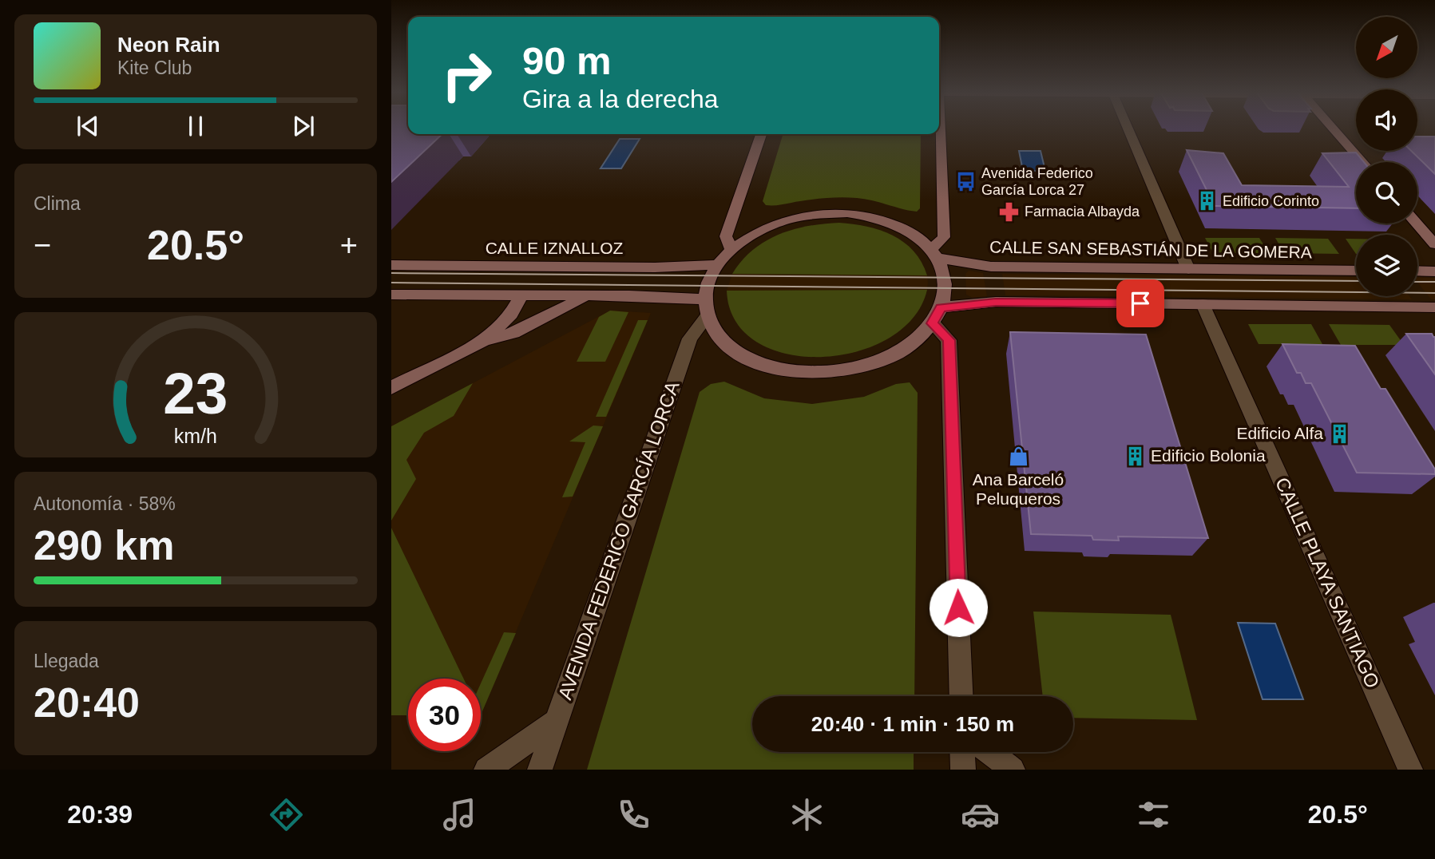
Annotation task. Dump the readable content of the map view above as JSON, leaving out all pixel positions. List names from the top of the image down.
{
  "streets": {
    "main road": ["CALLE IZNALLOZ", "CALLE SAN SEBASTIÁN DE LA GOMERA"],
    "street": ["AVENIDA FEDERICO GARCÍA LORCA", "CALLE PLAYA SANTIAGO"]
  },
  "places": {
    "bus stop": ["Avenida Federico García Lorca 27"],
    "building": ["Edificio Corinto", "Edificio Alfa", "Edificio Bolonia"],
    "pharmacy": ["Farmacia Albayda"],
    "shop": ["Ana Barceló Peluqueros"]
  },
  "north": "bottom left",
  "page": {
    "turn": ["90 m", "Gira a la derecha"],
    "song": ["Neon Rain", "Kite Club"],
    "tile": [
      "Clima",
      ["Autonomía · 58%", "290 km"],
      ["Llegada", "20:40"]
    ],
    "heat": ["−", "20.5°", "+"],
    "limit": "30",
    "trip": "20:40 · 1 min · 150 m",
    "tabs": ["20:39", "20.5°"],
    "gauge": ["23", "km/h"]
  }
}
